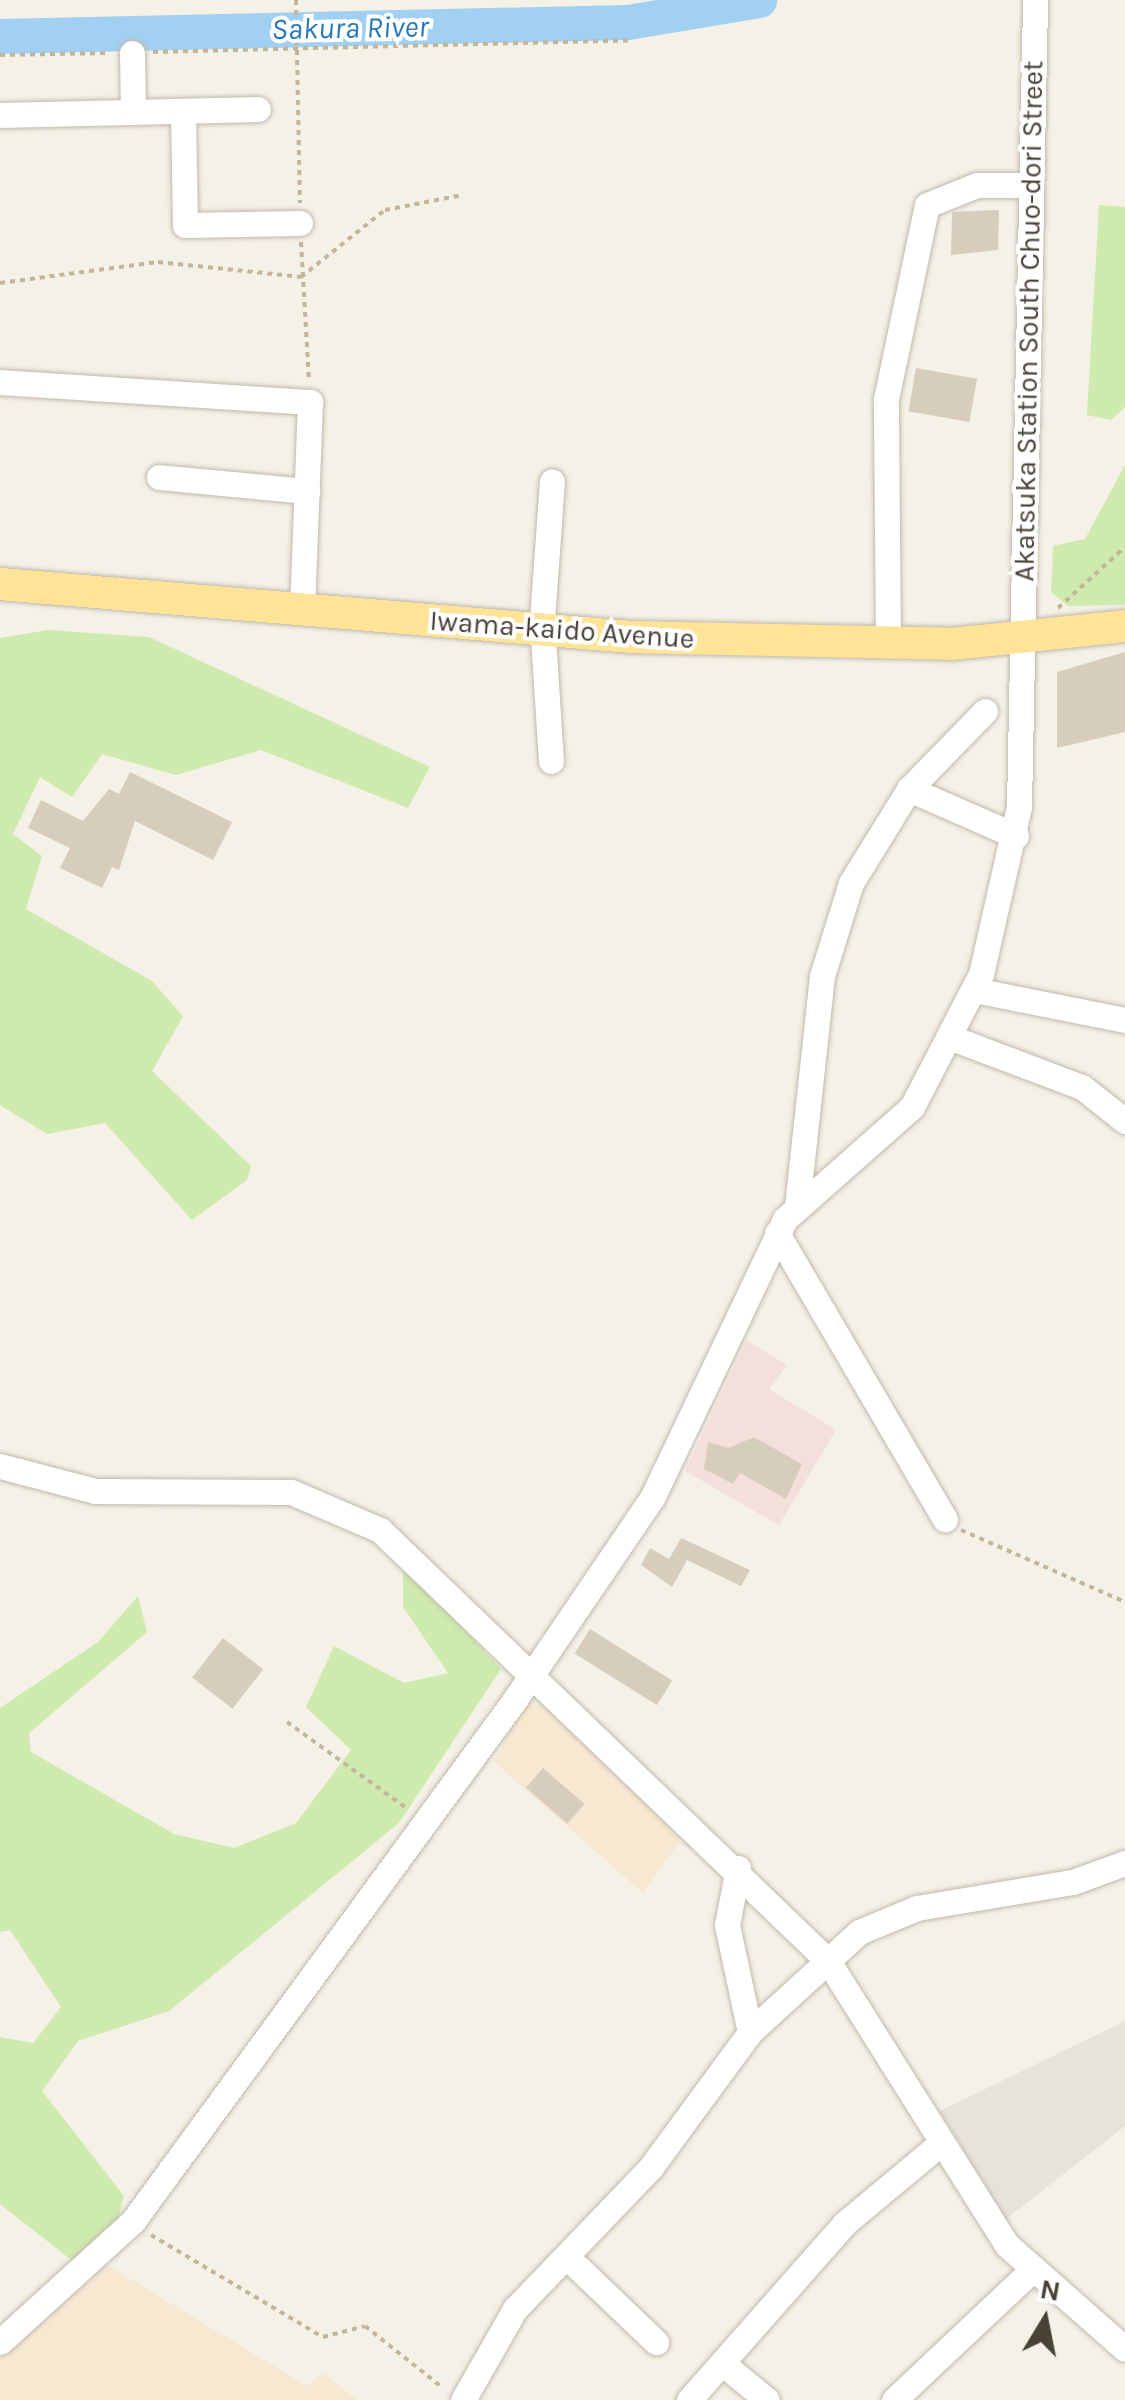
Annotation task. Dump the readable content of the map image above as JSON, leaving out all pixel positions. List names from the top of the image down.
{
  "streets": {
    "main road": ["Iwama-kaido Avenue"],
    "street": ["Akatsuka Station South Chuo-dori Street"]
  },
  "crossings": [
    ["Akatsuka Station South Chuo-dori Street", "Iwama-kaido Avenue"]
  ],
  "water": ["Sakura River"],
  "north": "top"
}
